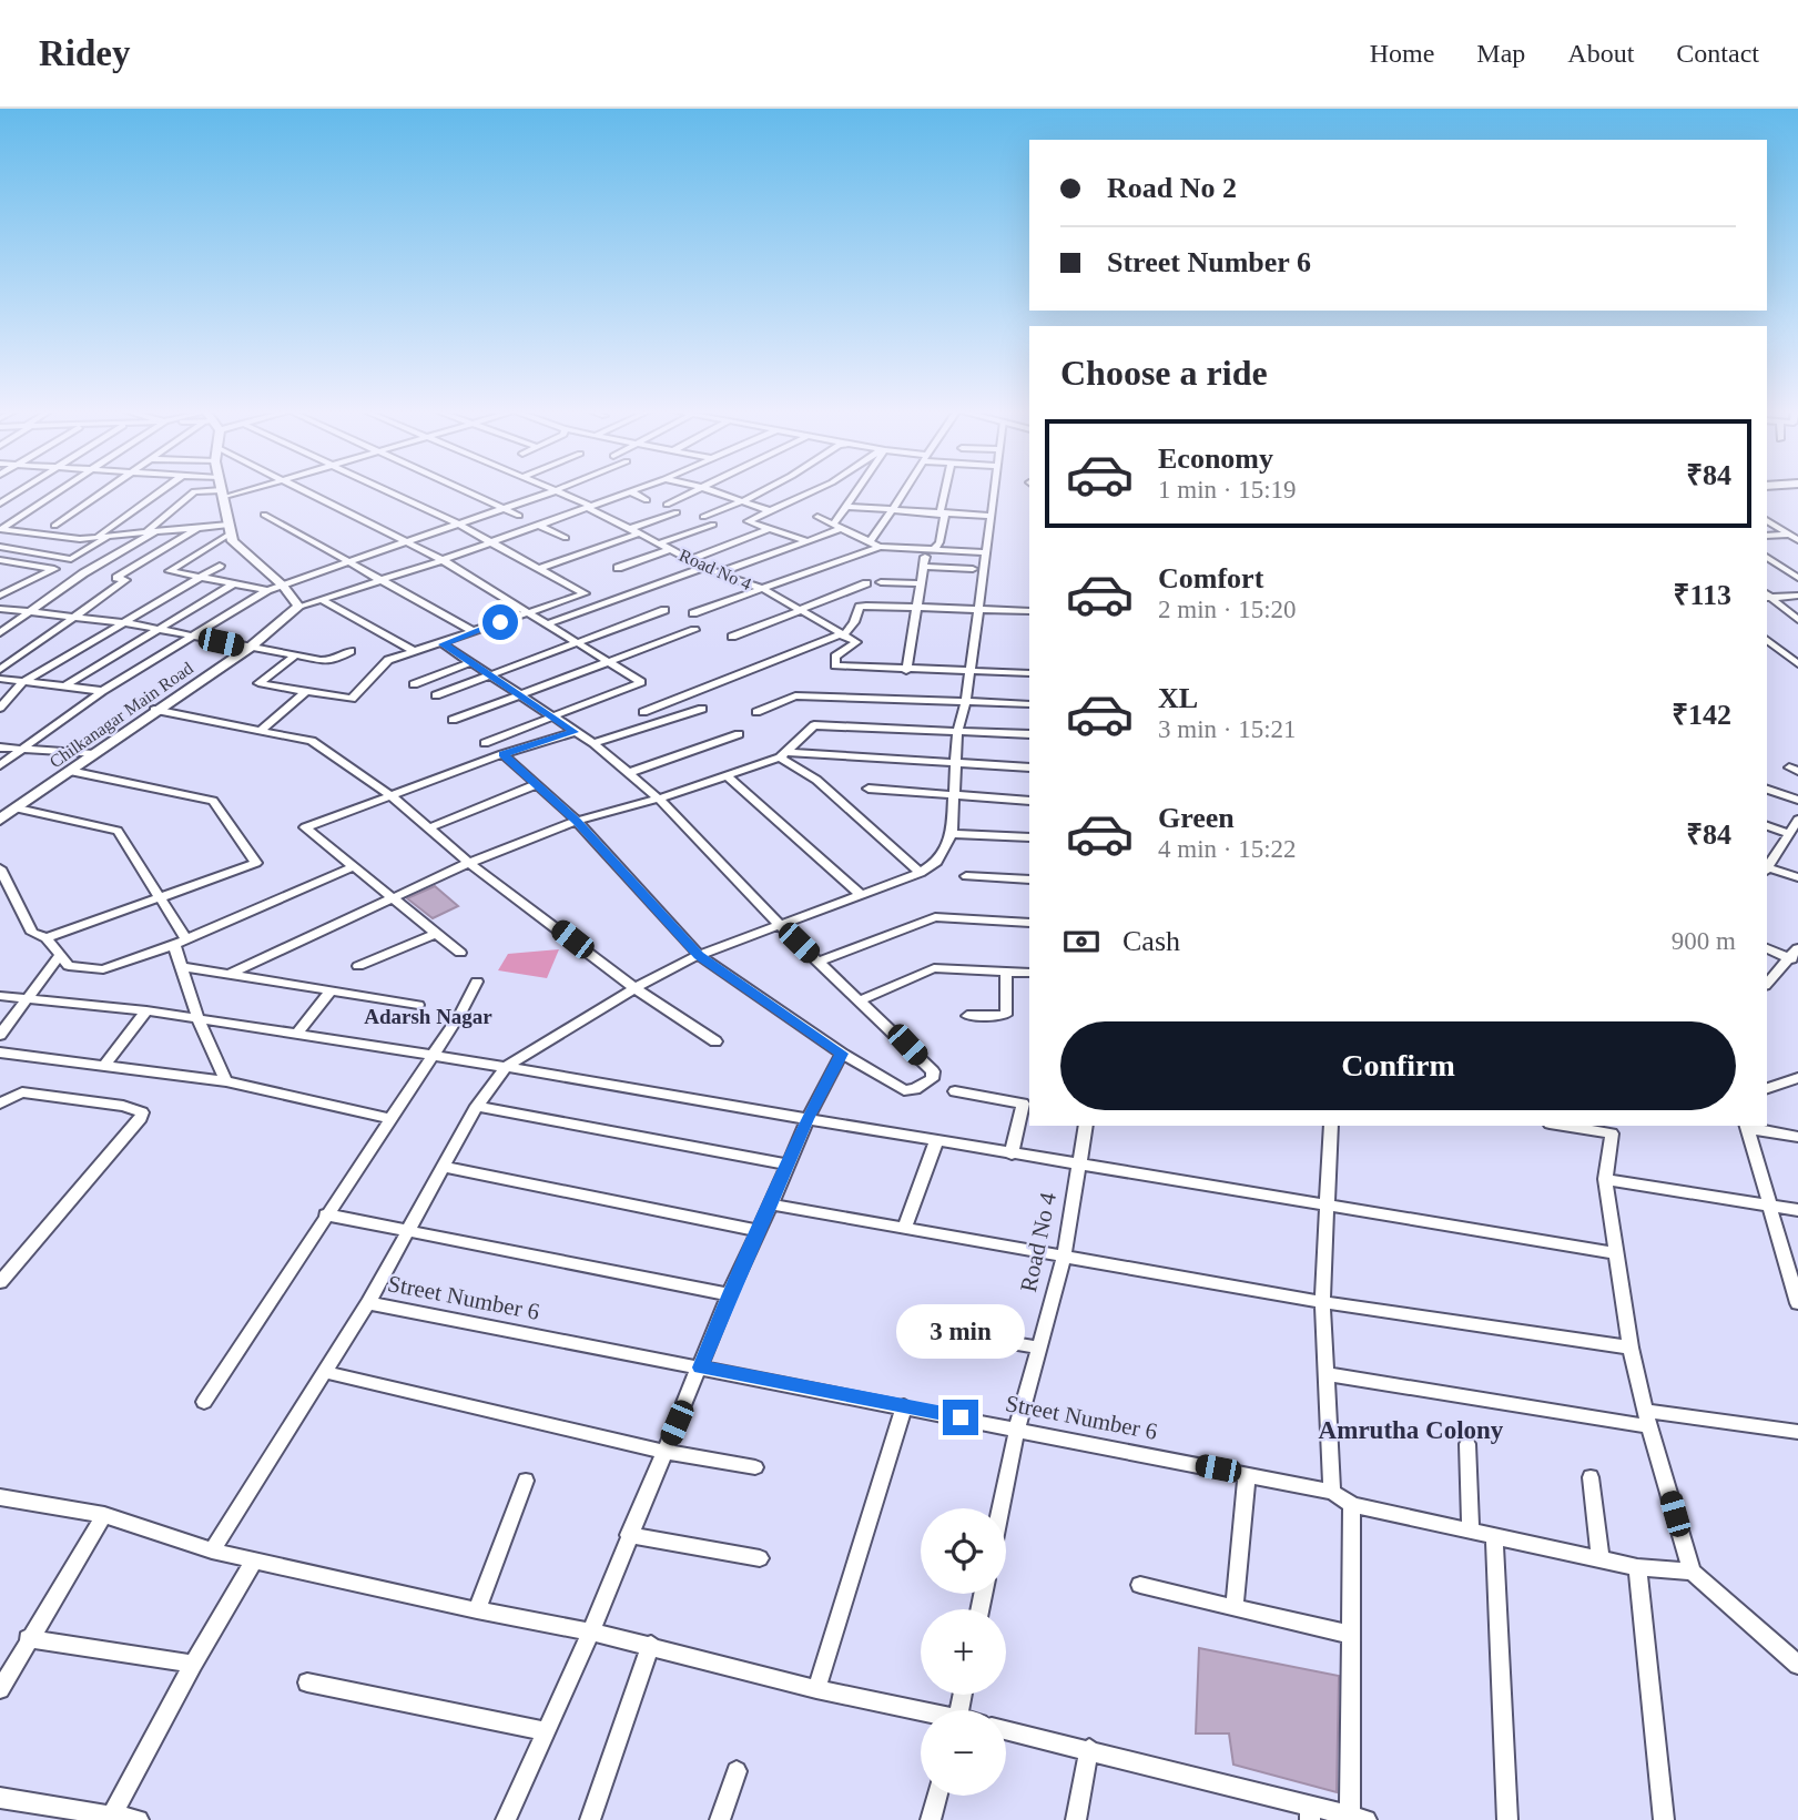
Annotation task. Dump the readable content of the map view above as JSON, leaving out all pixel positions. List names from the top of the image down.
{
  "streets": {
    "main road": ["Chilkanagar Main Road"],
    "street": ["Road No 4", "Street Number 6"]
  },
  "crossings": [
    ["Road No 4", "Street Number 6"]
  ],
  "districts": ["Adarsh Nagar", "Amrutha Colony"],
  "page": {
    "header": "Ridey",
    "nav": [
      "Home",
      "Map",
      "About",
      "Contact"
    ],
    "banner": ["Road No 2", "Street Number 6"],
    "heading": "Choose a ride",
    "list": [
      {
        "name": "Economy",
        "note": "1 min · 15:19",
        "value": "₹84"
      },
      {
        "name": "Comfort",
        "note": "2 min · 15:20",
        "value": "₹113"
      },
      {
        "name": "XL",
        "note": "3 min · 15:21",
        "value": "₹142"
      },
      {
        "name": "Green",
        "note": "4 min · 15:22",
        "value": "₹84"
      }
    ],
    "pay": ["Cash", "900 m"],
    "buttons": "Confirm",
    "bubble": "3 min",
    "map_buttons": ["+", "−"]
  }
}
